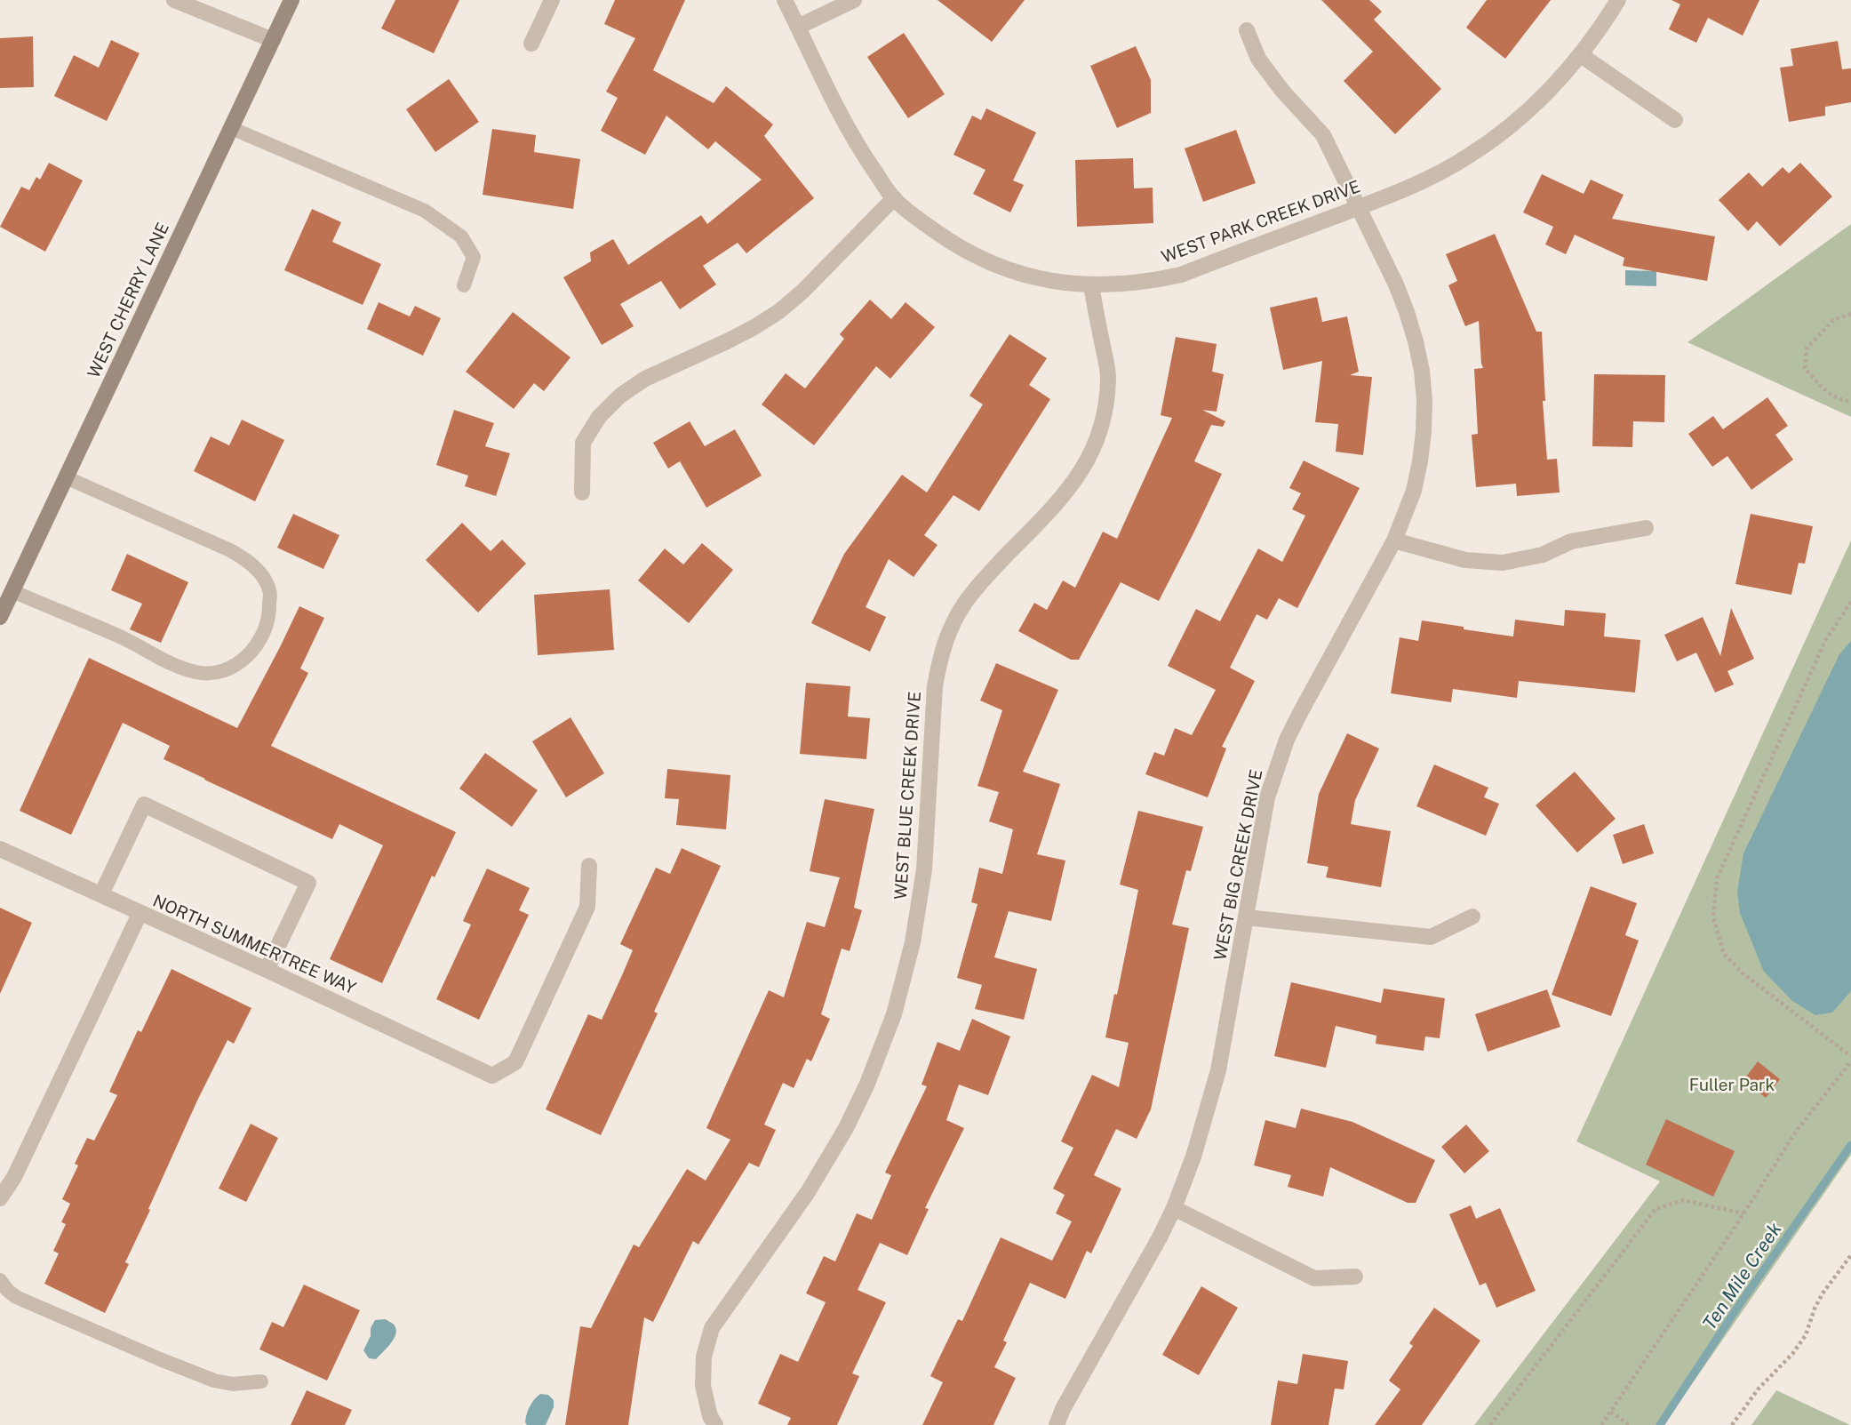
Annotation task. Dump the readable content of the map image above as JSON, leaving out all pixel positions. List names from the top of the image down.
{
  "streets": {
    "main road": ["WEST CHERRY LANE"],
    "street": [
      "WEST PARK CREEK DRIVE",
      "WEST BLUE CREEK DRIVE",
      "WEST BIG CREEK DRIVE",
      "NORTH SUMMERTREE WAY"
    ]
  },
  "crossings": [
    ["WEST PARK CREEK DRIVE", "WEST BLUE CREEK DRIVE"],
    ["WEST PARK CREEK DRIVE", "WEST BIG CREEK DRIVE"]
  ],
  "water": ["Ten Mile Creek"],
  "parks": ["Fuller Park"]
}
